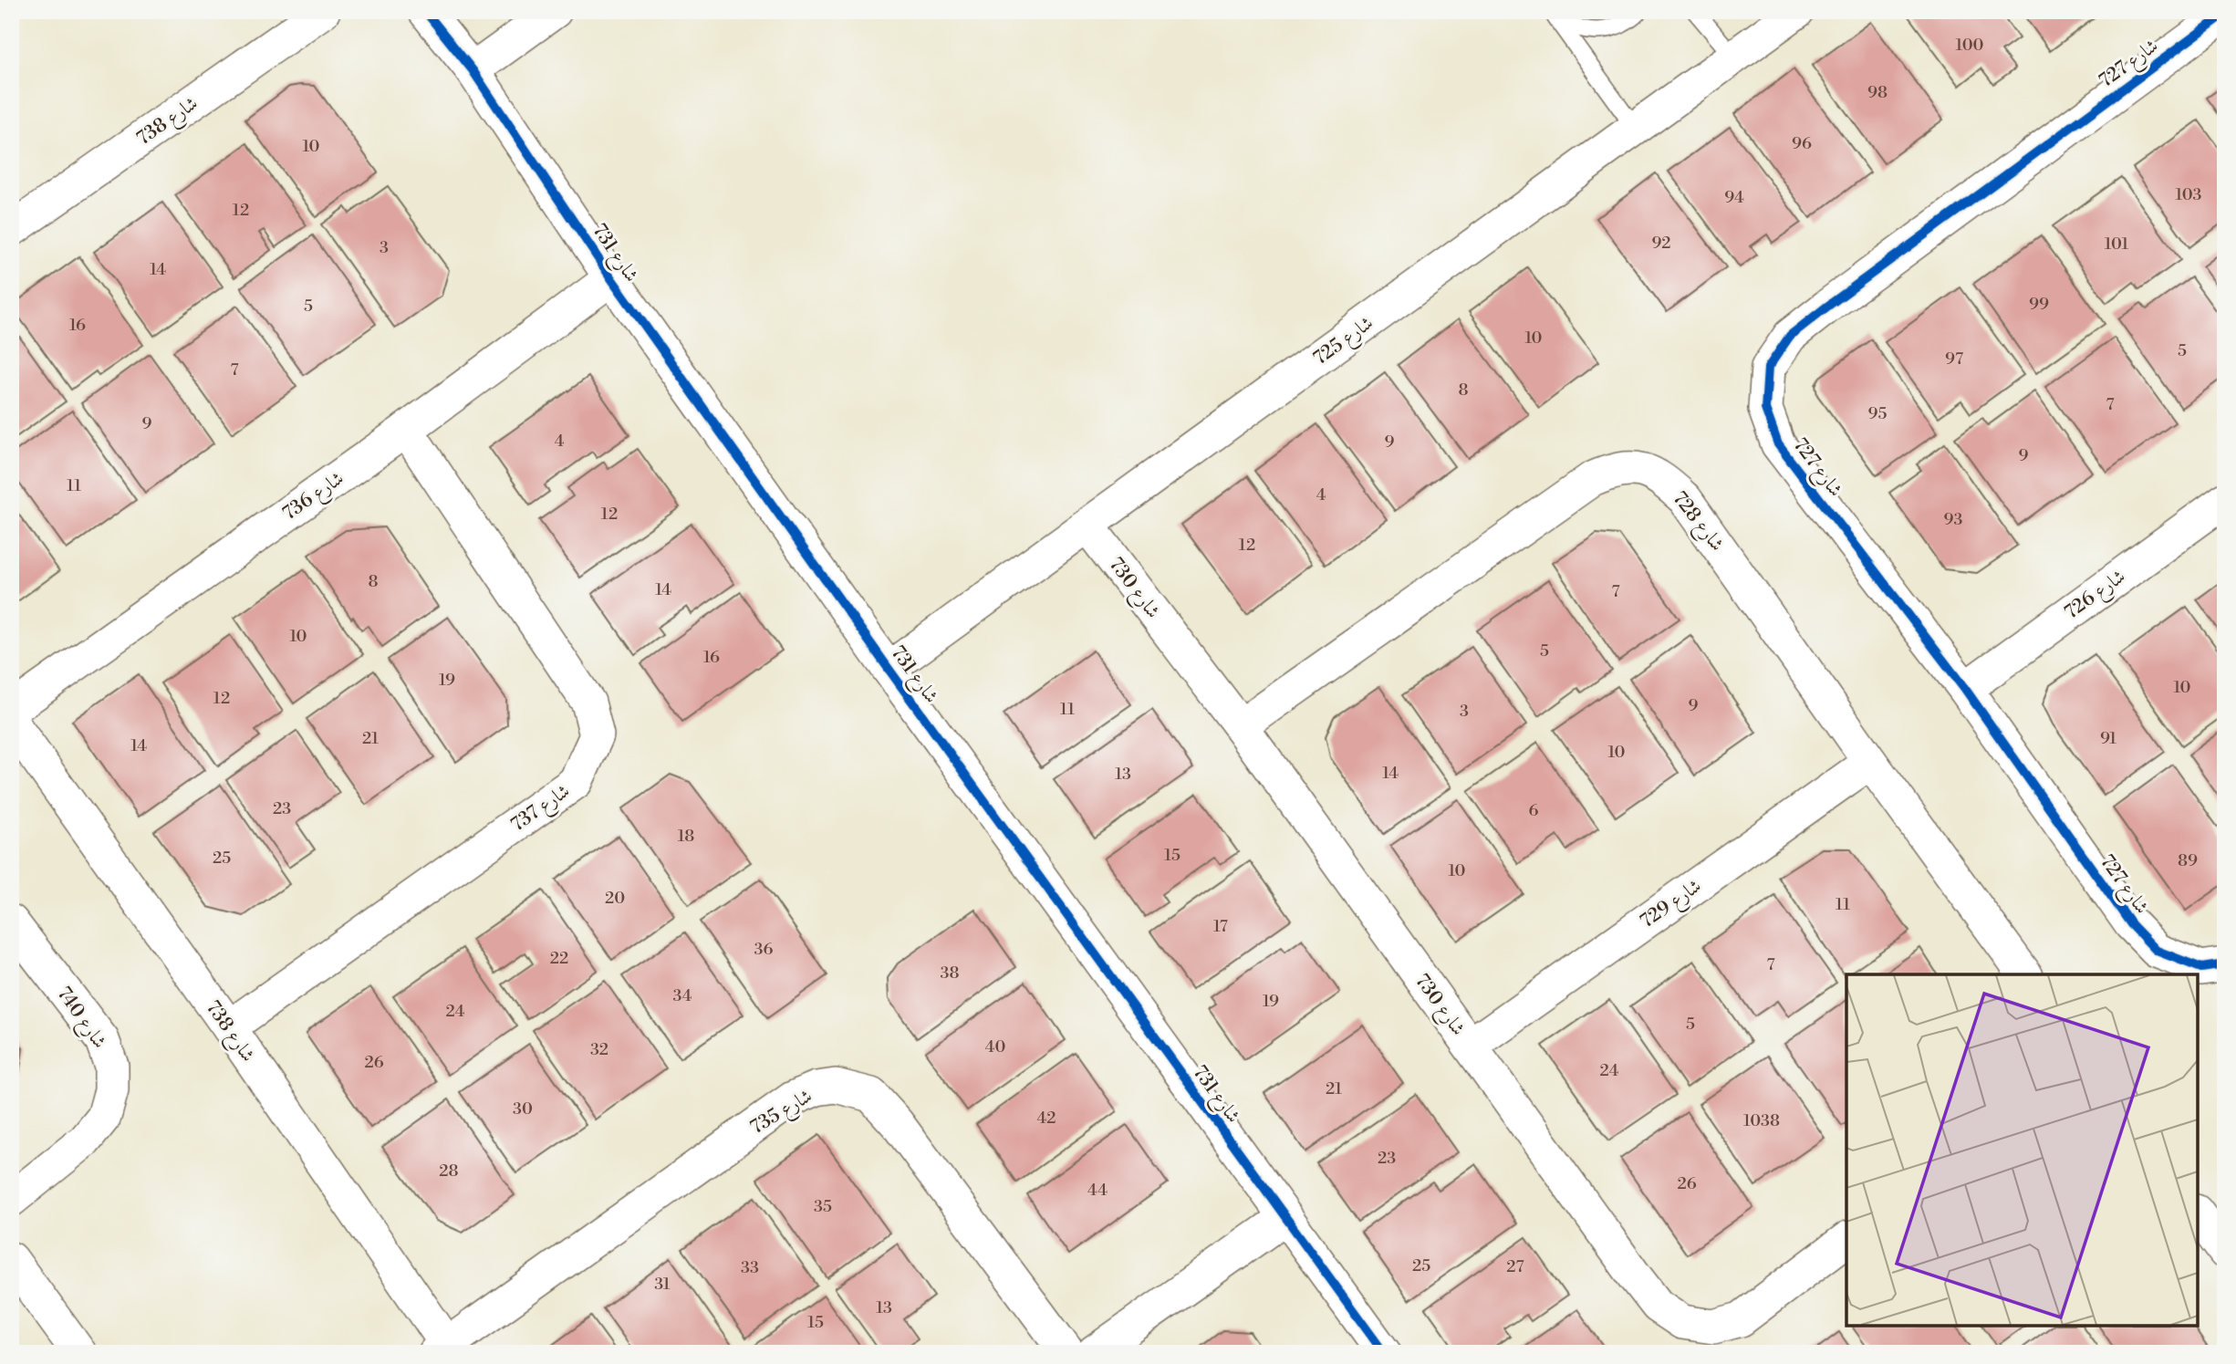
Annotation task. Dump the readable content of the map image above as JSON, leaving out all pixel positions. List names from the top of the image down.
{
  "streets": {
    "street": [
      "شارع 727",
      "شارع 738",
      "شارع 731",
      "شارع 725",
      "شارع 736",
      "شارع 728",
      "شارع 730",
      "شارع 726",
      "شارع 737",
      "شارع 729",
      "شارع 740",
      "شارع 735"
    ]
  },
  "crossings": [
    ["شارع 727", "شارع 726"],
    ["شارع 738", "شارع 737"],
    ["شارع 738", "شارع 735"],
    ["شارع 731", "شارع 725"],
    ["شارع 731", "شارع 736"],
    ["شارع 725", "شارع 730"],
    ["شارع 736", "شارع 737"],
    ["شارع 728", "شارع 730"],
    ["شارع 728", "شارع 729"],
    ["شارع 730", "شارع 729"]
  ],
  "house_numbers": [
    "100",
    "98",
    "96",
    "10",
    "103",
    "94",
    "12",
    "92",
    "101",
    "3",
    "14",
    "99",
    "5",
    "16",
    "10",
    "5",
    "97",
    "7",
    "8",
    "7",
    "95",
    "9",
    "4",
    "9",
    "9",
    "11",
    "4",
    "12",
    "93",
    "12",
    "8",
    "14",
    "7",
    "10",
    "5",
    "16",
    "19",
    "10",
    "12",
    "9",
    "11",
    "3",
    "21",
    "91",
    "14",
    "10",
    "14",
    "13",
    "23",
    "6",
    "18",
    "15",
    "25",
    "89",
    "10",
    "20",
    "11",
    "17",
    "36",
    "22",
    "7",
    "38",
    "34",
    "19",
    "24",
    "5",
    "40",
    "32",
    "26",
    "24",
    "21",
    "30",
    "42",
    "1038",
    "23",
    "28",
    "26",
    "44",
    "35",
    "25",
    "27",
    "33",
    "31",
    "13",
    "15"
  ]
}
